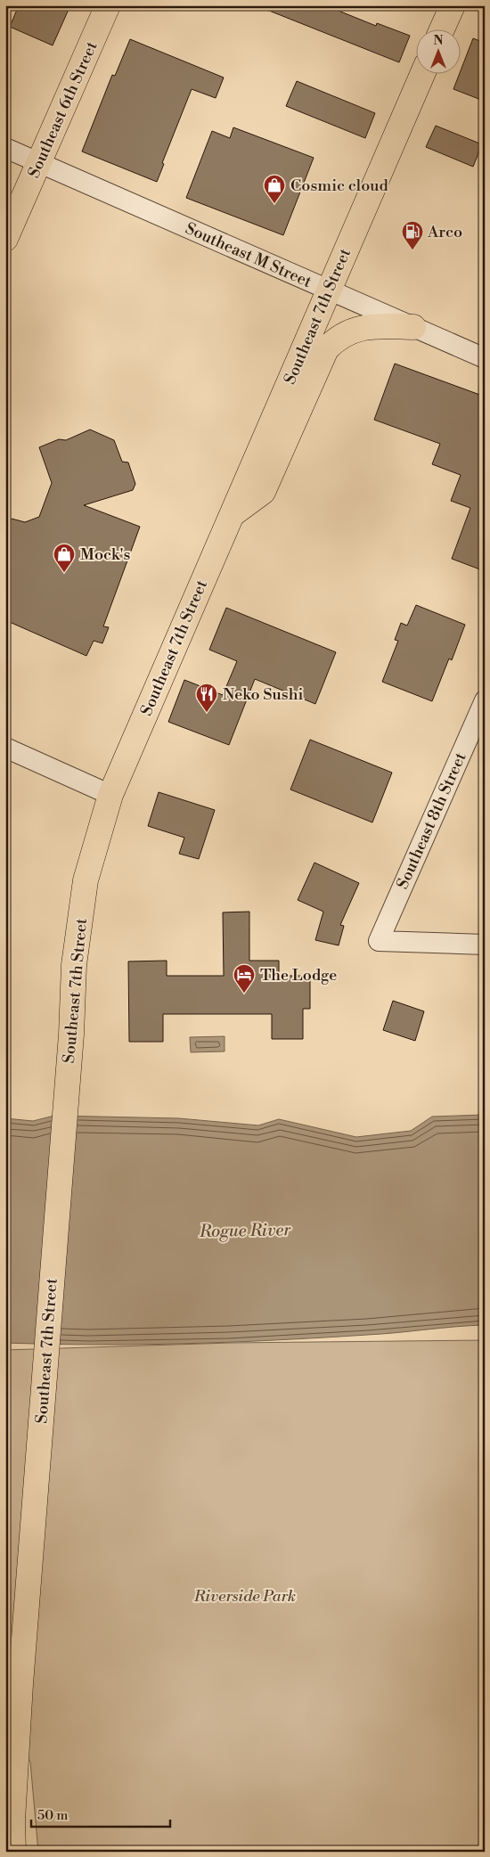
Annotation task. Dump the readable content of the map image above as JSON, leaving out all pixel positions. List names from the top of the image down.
{
  "streets": {
    "highway": ["Southeast 6th Street", "Southeast 7th Street"],
    "street": ["Southeast M Street", "Southeast 8th Street"]
  },
  "crossings": [
    ["Southeast 6th Street", "Southeast M Street"],
    ["Southeast M Street", "Southeast 7th Street"]
  ],
  "water": ["Rogue River"],
  "parks": ["Riverside Park"],
  "places": {
    "shop": ["Cosmic cloud", "Mock's"],
    "fuel station": ["Arco"],
    "restaurant": ["Neko Sushi"],
    "hotel": ["The Lodge"]
  },
  "scale_bar": "50 m",
  "north": "top"
}
